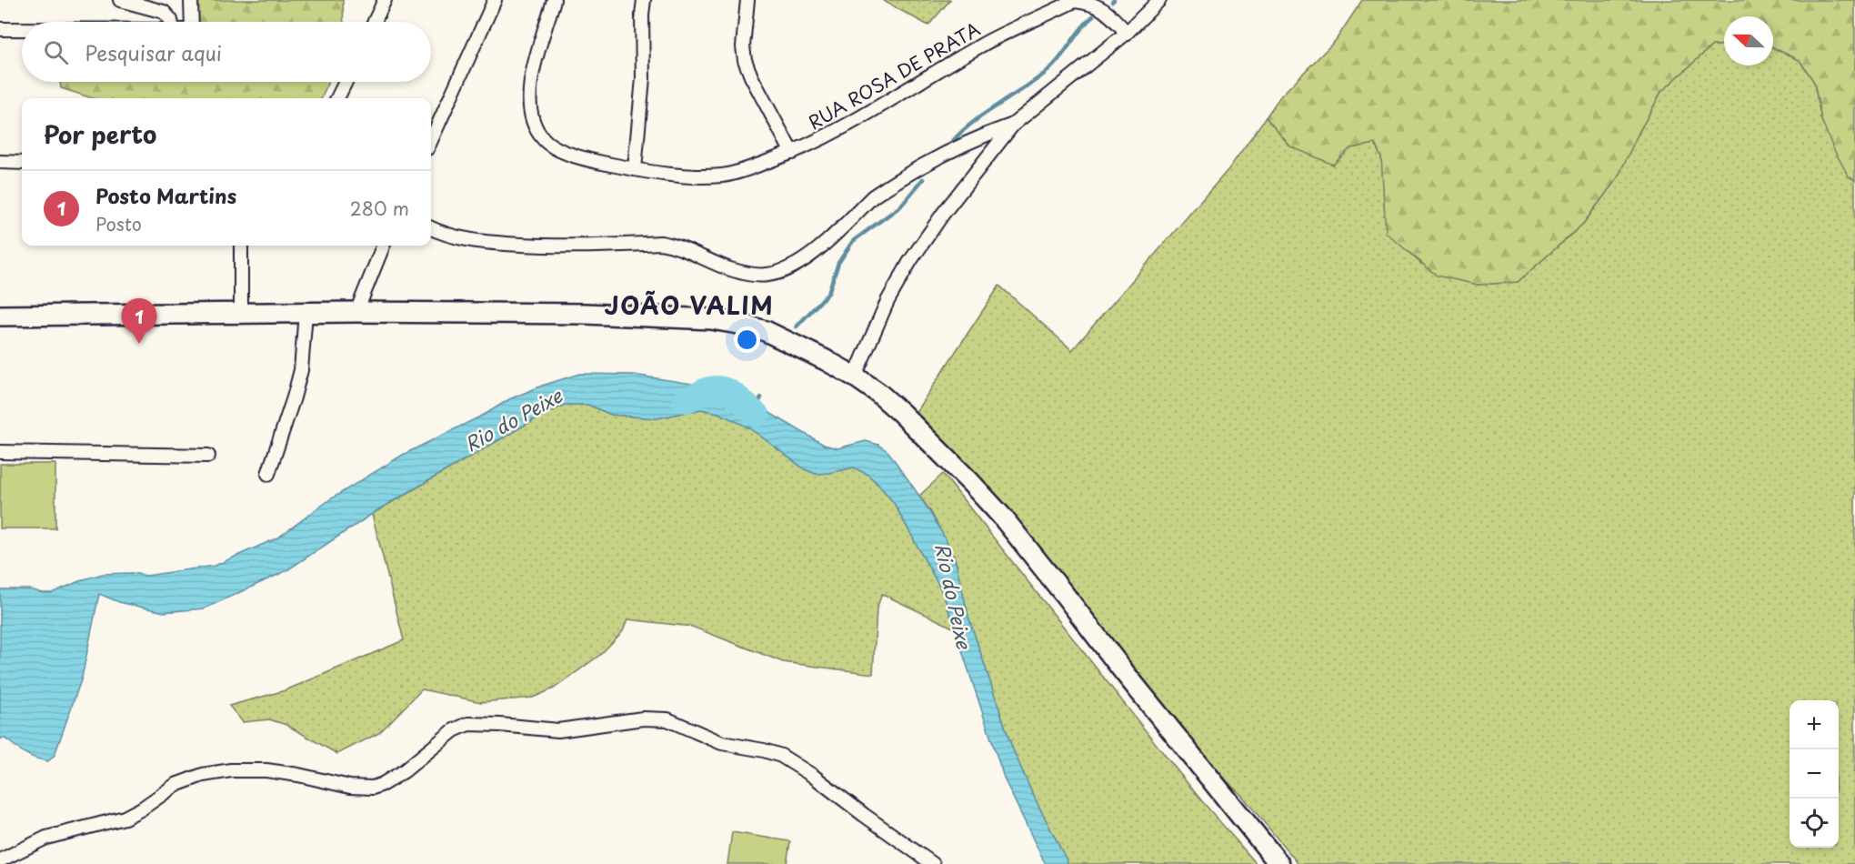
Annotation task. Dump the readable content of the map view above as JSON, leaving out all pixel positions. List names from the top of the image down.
{
  "streets": {
    "street": ["RUA ROSA DE PRATA"]
  },
  "districts": ["JOÃO VALIM"],
  "water": ["Rio do Peixe"],
  "north": "left",
  "page": {
    "search": "Pesquisar aqui",
    "heading": "Por perto",
    "list": [
      {
        "mark": "1",
        "name": "Posto Martins",
        "note": "Posto",
        "value": "280 m"
      }
    ],
    "pins": "1",
    "map_buttons": ["+", "−"]
  }
}
